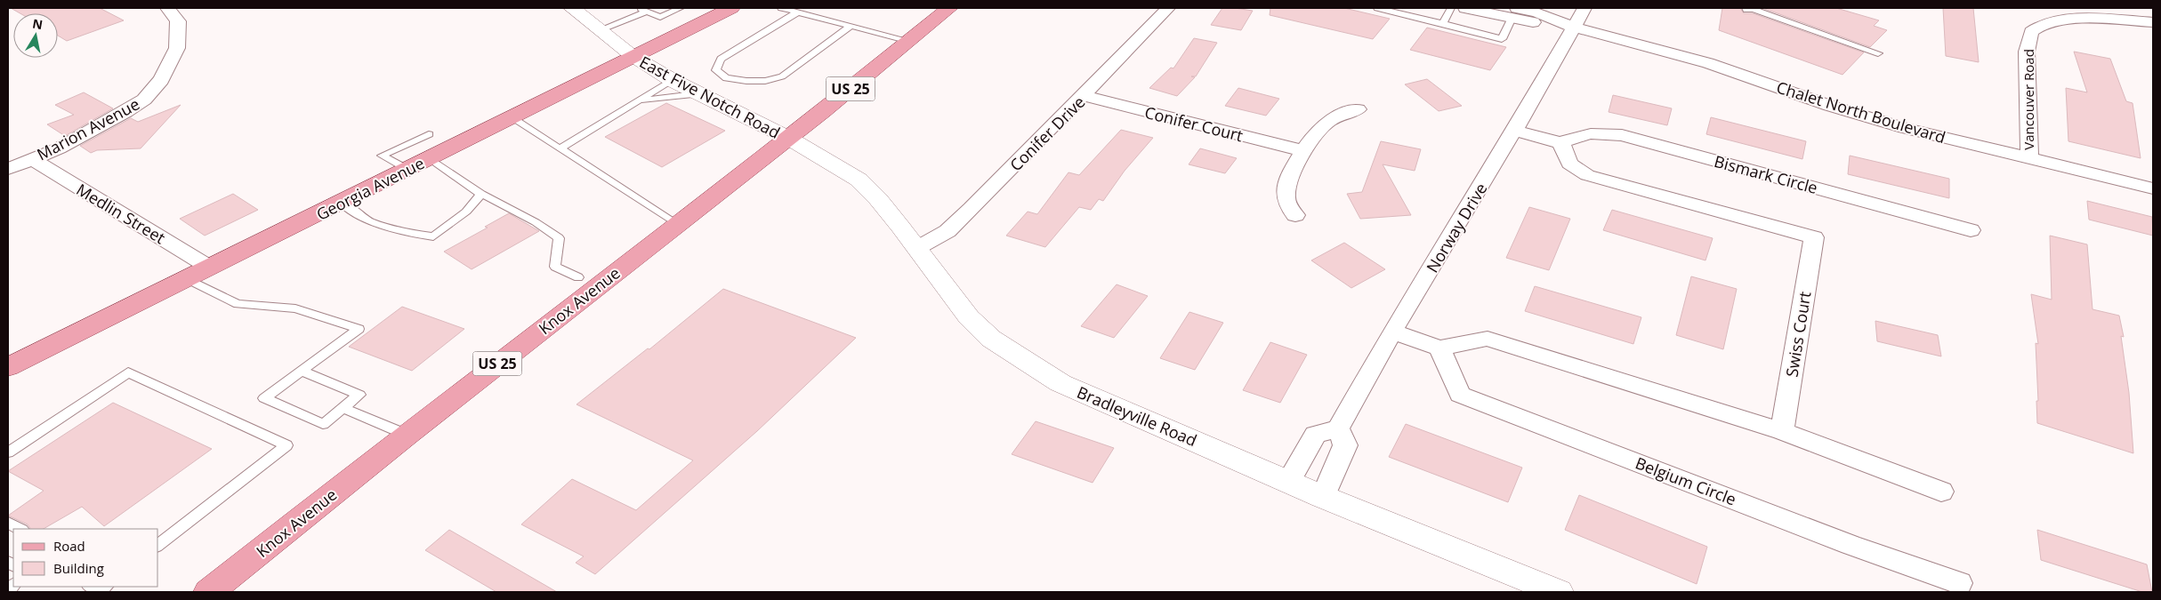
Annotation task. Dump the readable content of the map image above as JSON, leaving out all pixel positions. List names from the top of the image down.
{
  "streets": {
    "main road": ["US 25", "Georgia Avenue", "Knox Avenue"],
    "street": [
      "East Five Notch Road",
      "Vancouver Road",
      "Chalet North Boulevard",
      "Conifer Court",
      "Marion Avenue",
      "Conifer Drive",
      "Bismark Circle",
      "Medlin Street",
      "Norway Drive",
      "Swiss Court",
      "Bradleyville Road",
      "Belgium Circle"
    ]
  },
  "crossings": [
    ["East Five Notch Road", "Georgia Avenue"],
    ["East Five Notch Road", "Knox Avenue"],
    ["East Five Notch Road", "Bradleyville Road"],
    ["Vancouver Road", "Chalet North Boulevard"],
    ["Chalet North Boulevard", "Norway Drive"],
    ["Conifer Court", "Conifer Drive"],
    ["Marion Avenue", "Medlin Street"],
    ["Conifer Drive", "Bradleyville Road"],
    ["Bismark Circle", "Swiss Court"],
    ["Georgia Avenue", "Medlin Street"],
    ["Knox Avenue", "Bradleyville Road"]
  ],
  "legend": ["Road", "Building"],
  "north": "top"
}
